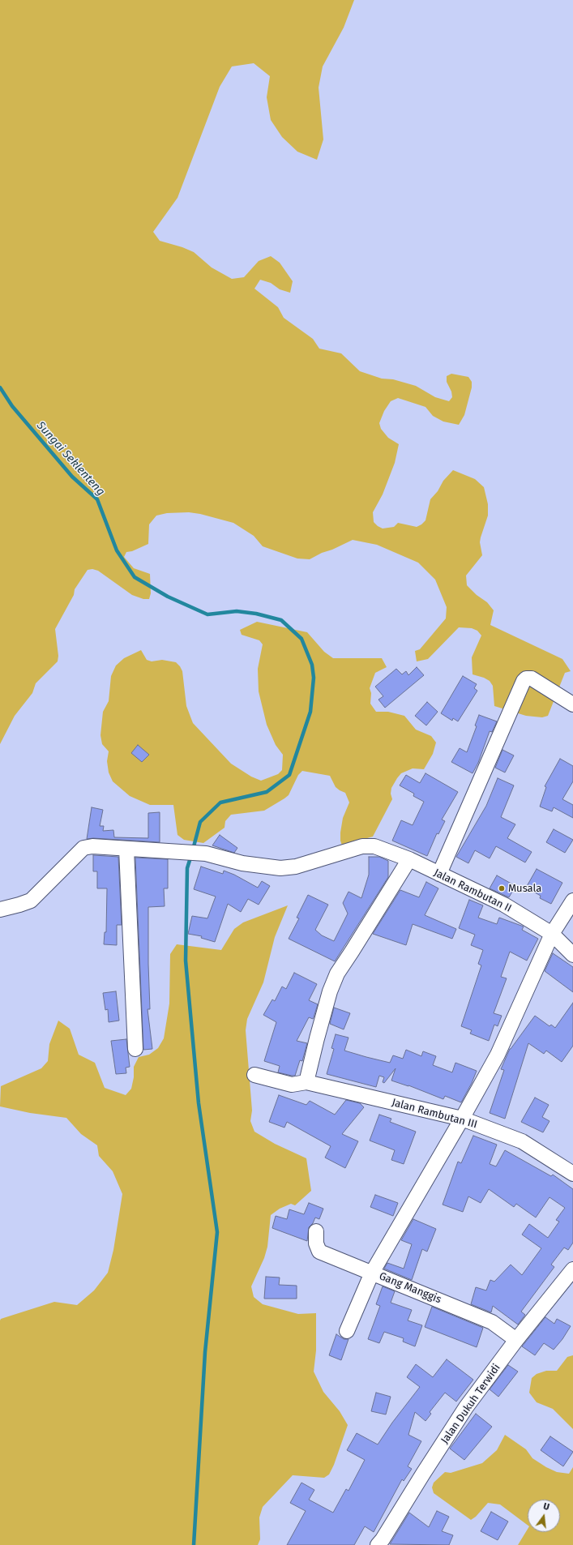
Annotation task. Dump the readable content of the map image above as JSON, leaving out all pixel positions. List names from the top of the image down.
{
  "streets": {
    "street": [
      "Jalan Rambutan II",
      "Jalan Rambutan III",
      "Gang Manggis",
      "Jalan Dukuh Terwidi"
    ]
  },
  "crossings": [
    ["Gang Manggis", "Jalan Dukuh Terwidi"]
  ],
  "water": ["Sungai Seklenteng"],
  "places": ["Musala"],
  "north": "top"
}
